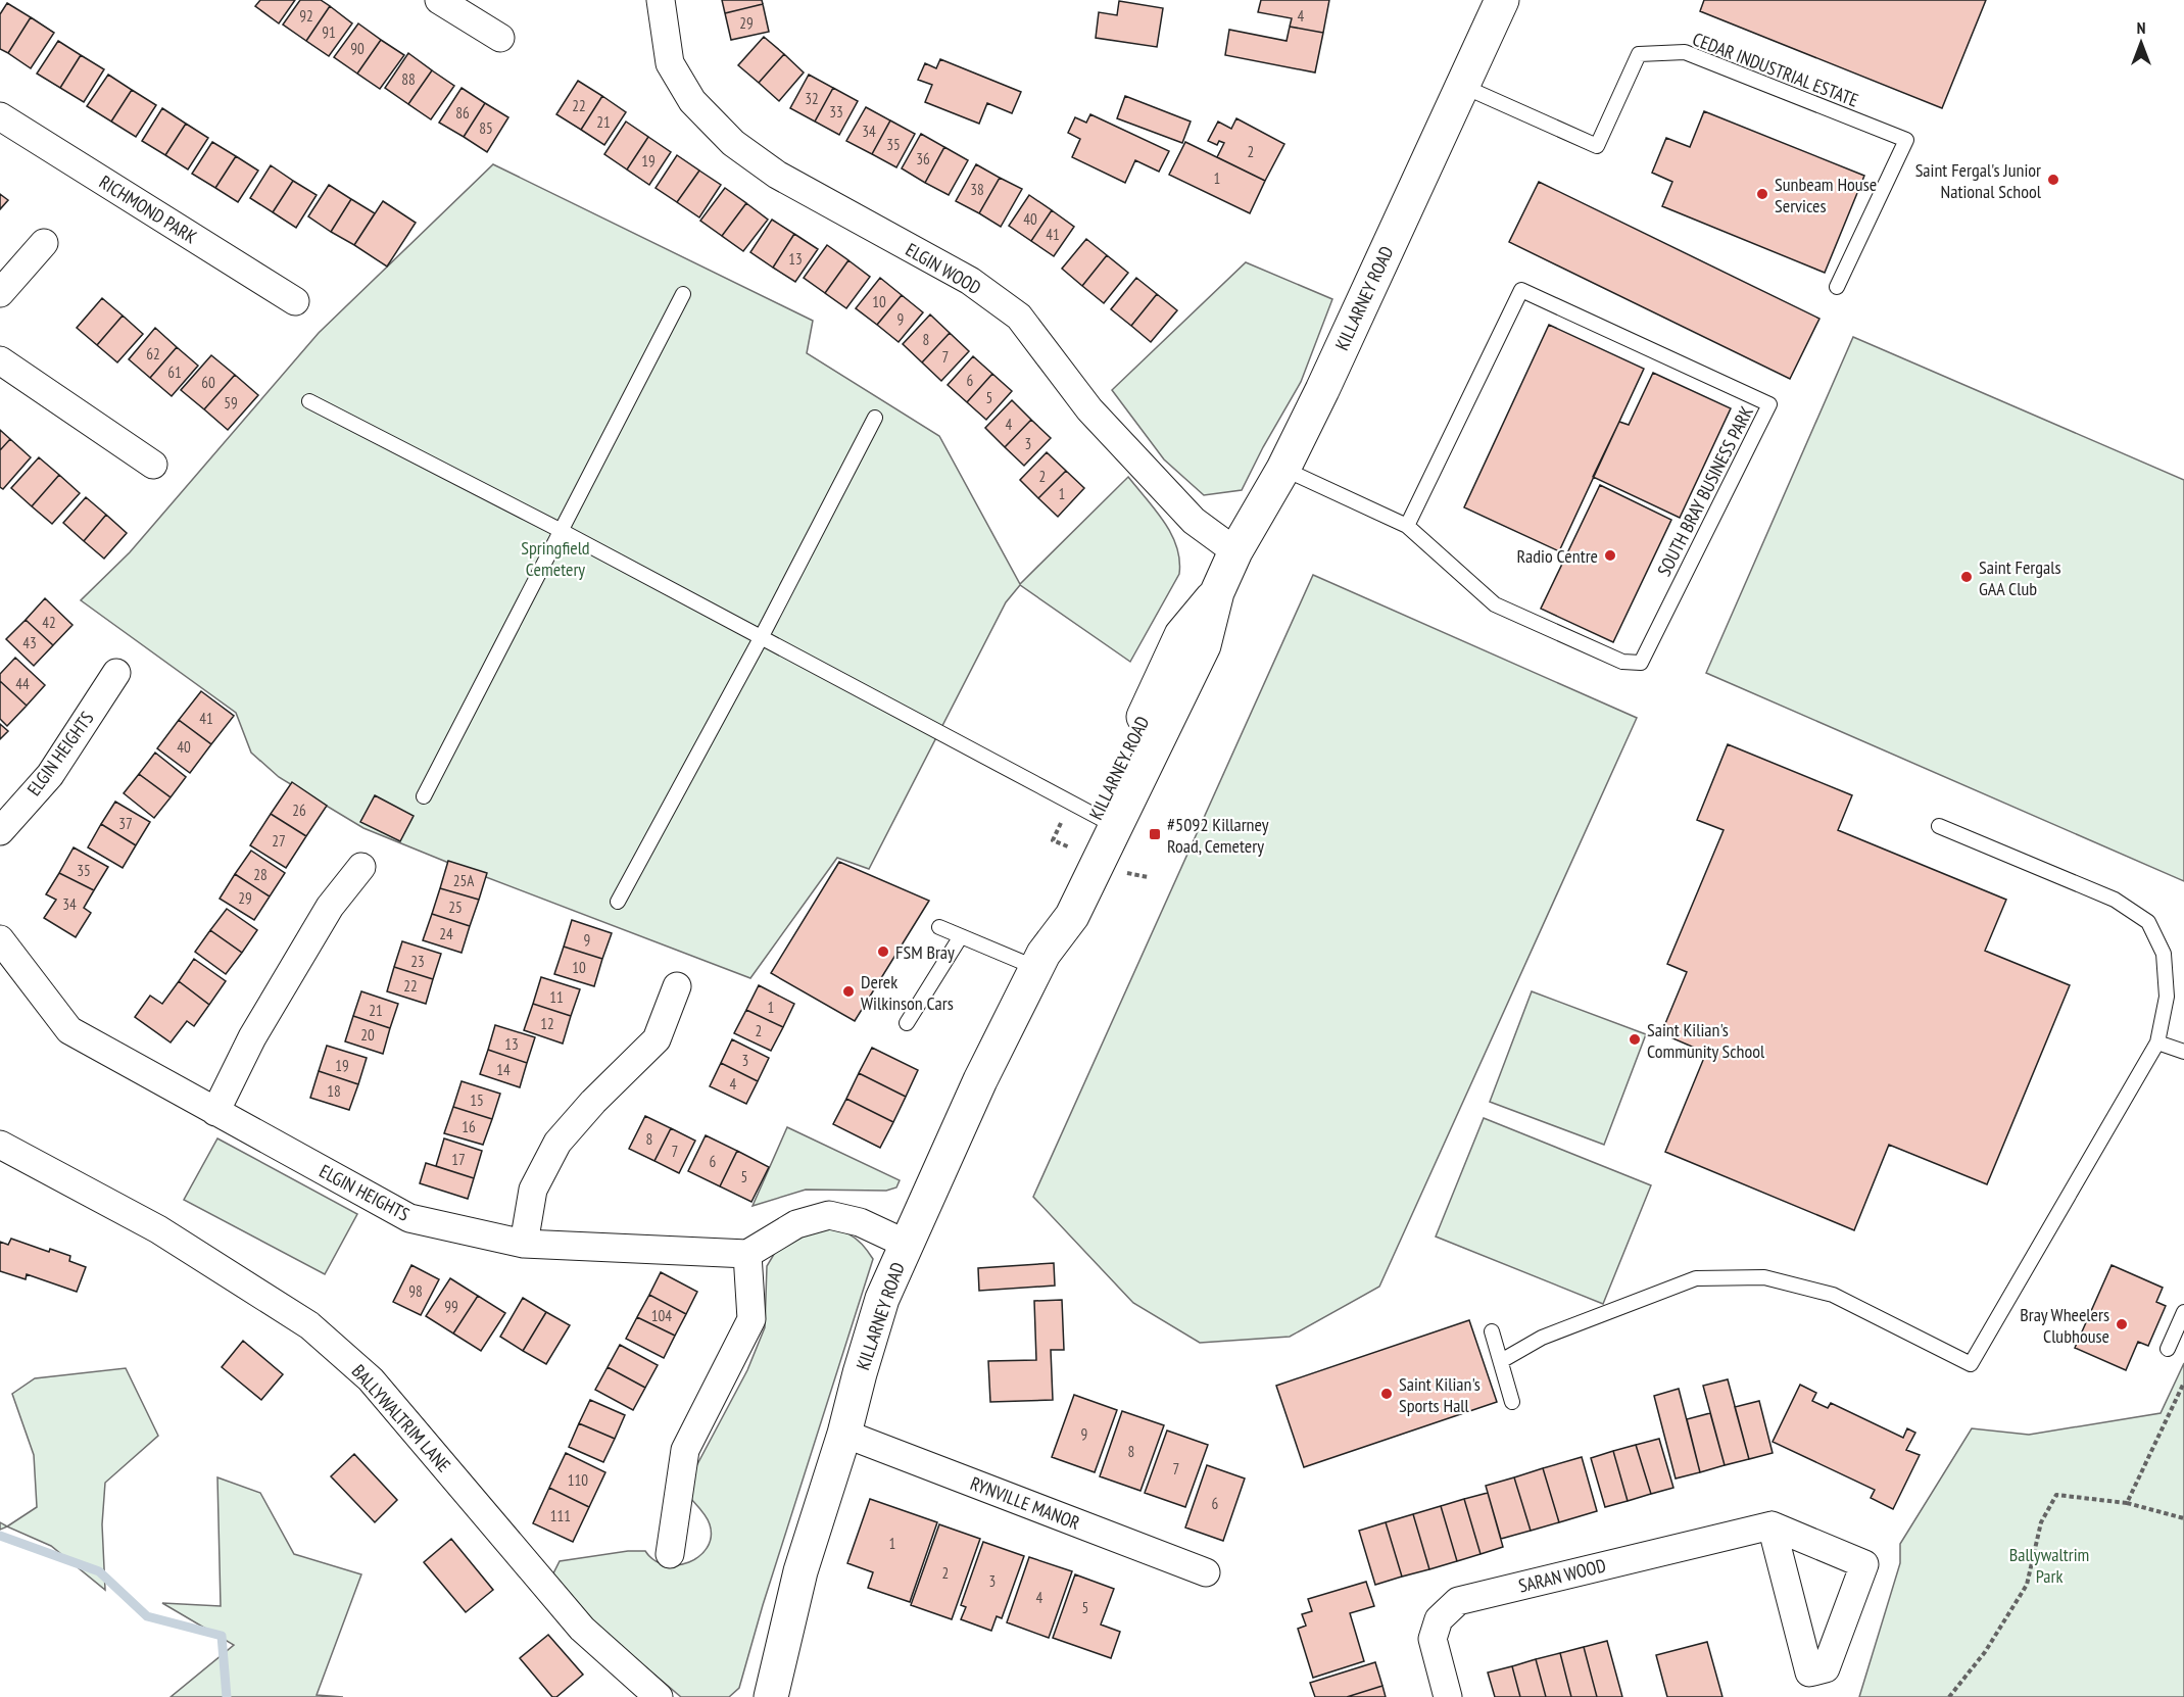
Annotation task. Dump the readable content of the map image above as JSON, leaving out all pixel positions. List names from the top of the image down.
{
  "streets": {
    "main road": ["KILLARNEY ROAD"],
    "street": [
      "RICHMOND PARK",
      "ELGIN WOOD",
      "ELGIN HEIGHTS",
      "BALLYWALTRIM LANE",
      "RYNVILLE MANOR",
      "SARAN WOOD"
    ],
    "lane": ["CEDAR INDUSTRIAL ESTATE", "SOUTH BRAY BUSINESS PARK"]
  },
  "crossings": [
    ["CEDAR INDUSTRIAL ESTATE", "KILLARNEY ROAD"],
    ["ELGIN WOOD", "KILLARNEY ROAD"],
    ["KILLARNEY ROAD", "SOUTH BRAY BUSINESS PARK"],
    ["KILLARNEY ROAD", "RYNVILLE MANOR"]
  ],
  "parks": ["Springfield Cemetery", "Ballywaltrim Park"],
  "places": {
    "other": [
      "Saint Fergal's Junior National School",
      "Sunbeam House Services",
      "Radio Centre",
      "Saint Fergals GAA Club",
      "FSM Bray",
      "Derek Wilkinson Cars",
      "Saint Kilian's Community School",
      "Bray Wheelers Clubhouse",
      "Saint Kilian's Sports Hall"
    ],
    "transit": ["#5092 Killarney Road, Cemetery"]
  },
  "house_numbers": [
    "92",
    "4",
    "29",
    "91",
    "90",
    "88",
    "32",
    "22",
    "33",
    "86",
    "21",
    "85",
    "34",
    "35",
    "2",
    "36",
    "19",
    "1",
    "38",
    "40",
    "41",
    "13",
    "10",
    "9",
    "8",
    "62",
    "7",
    "61",
    "6",
    "60",
    "5",
    "59",
    "4",
    "3",
    "2",
    "1",
    "42",
    "43",
    "44",
    "41",
    "40",
    "26",
    "37",
    "27",
    "35",
    "28",
    "25A",
    "29",
    "34",
    "25",
    "24",
    "9",
    "23",
    "10",
    "22",
    "11",
    "1",
    "21",
    "12",
    "2",
    "20",
    "13",
    "3",
    "19",
    "14",
    "4",
    "18",
    "15",
    "16",
    "8",
    "7",
    "17",
    "6",
    "5",
    "98",
    "99",
    "104",
    "9",
    "8",
    "7",
    "110",
    "6",
    "111",
    "1",
    "2",
    "3",
    "4",
    "5"
  ],
  "north": "top"
}
